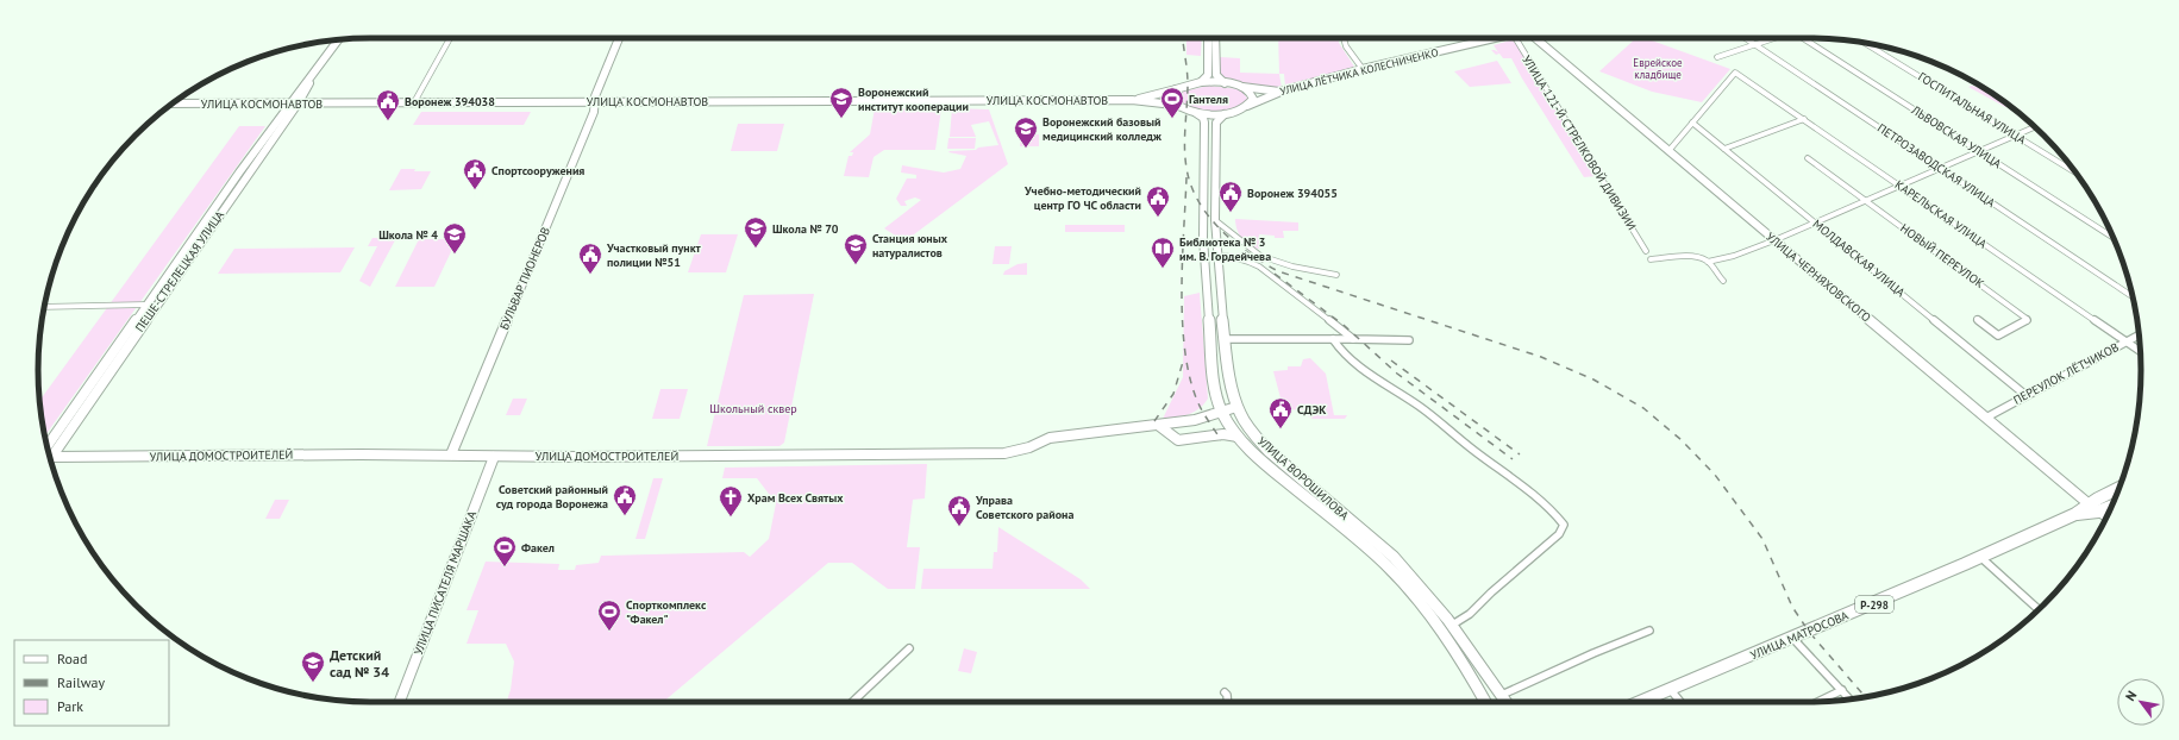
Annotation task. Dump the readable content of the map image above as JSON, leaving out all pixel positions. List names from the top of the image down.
{
  "streets": {
    "highway": ["Р-298", "УЛИЦА МАТРОСОВА"],
    "main road": ["УЛИЦА ВОРОШИЛОВА"],
    "street": [
      "УЛИЦА ЛЁТЧИКА КОЛЕСНИЧЕНКО",
      "УЛИЦА КОСМОНАВТОВ",
      "ГОСПИТАЛЬНАЯ УЛИЦА",
      "ЛЬВОВСКАЯ УЛИЦА",
      "УЛИЦА 121-Й СТРЕЛКОВОЙ ДИВИЗИИ",
      "ПЕТРОЗАВОДСКАЯ УЛИЦА",
      "КАРЕЛЬСКАЯ УЛИЦА",
      "НОВЫЙ ПЕРЕУЛОК",
      "МОЛДАВСКАЯ УЛИЦА",
      "ПЕШЕ-СТРЕЛЕЦКАЯ УЛИЦА",
      "УЛИЦА ЧЕРНЯХОВСКОГО",
      "БУЛЬВАР ПИОНЕРОВ",
      "ПЕРЕУЛОК ЛЁТЧИКОВ",
      "УЛИЦА ДОМОСТРОИТЕЛЕЙ",
      "УЛИЦА ПИСАТЕЛЯ МАРШАКА"
    ]
  },
  "crossings": [
    ["УЛИЦА КОСМОНАВТОВ", "ПЕШЕ-СТРЕЛЕЦКАЯ УЛИЦА"],
    ["УЛИЦА КОСМОНАВТОВ", "БУЛЬВАР ПИОНЕРОВ"],
    ["КАРЕЛЬСКАЯ УЛИЦА", "МОЛДАВСКАЯ УЛИЦА"],
    ["КАРЕЛЬСКАЯ УЛИЦА", "ПЕРЕУЛОК ЛЁТЧИКОВ"],
    ["МОЛДАВСКАЯ УЛИЦА", "ПЕРЕУЛОК ЛЁТЧИКОВ"],
    ["ПЕШЕ-СТРЕЛЕЦКАЯ УЛИЦА", "УЛИЦА ДОМОСТРОИТЕЛЕЙ"],
    ["УЛИЦА ЧЕРНЯХОВСКОГО", "ПЕРЕУЛОК ЛЁТЧИКОВ"],
    ["УЛИЦА ЧЕРНЯХОВСКОГО", "УЛИЦА МАТРОСОВА"],
    ["БУЛЬВАР ПИОНЕРОВ", "УЛИЦА ДОМОСТРОИТЕЛЕЙ"],
    ["УЛИЦА ДОМОСТРОИТЕЛЕЙ", "УЛИЦА ВОРОШИЛОВА"],
    ["УЛИЦА ДОМОСТРОИТЕЛЕЙ", "УЛИЦА ПИСАТЕЛЯ МАРШАКА"]
  ],
  "parks": ["Еврейское кладбище", "Школьный сквер"],
  "places": {
    "school or university": [
      "Воронежский институт кооперации",
      "Воронежский базовый медицинский колледж",
      "Школа № 70",
      "Школа № 4",
      "Станция юных натуралистов",
      "Детский сад № 34"
    ],
    "sports": ["Гантеля", "Факел", "Спорткомплекс \"Факел\""],
    "public building": [
      "Воронеж 394038",
      "Спортсооружения",
      "Воронеж 394055",
      "Учебно-методический центр ГО ЧС области",
      "Участковый пункт полиции №51",
      "СДЭК",
      "Советский районный суд города Воронежа",
      "Управа Советского района"
    ],
    "library": ["Библиотека № 3 им. В. Гордейчева"],
    "church": ["Храм Всех Святых"]
  },
  "legend": ["Road", "Railway", "Park"],
  "north": "top left"
}
